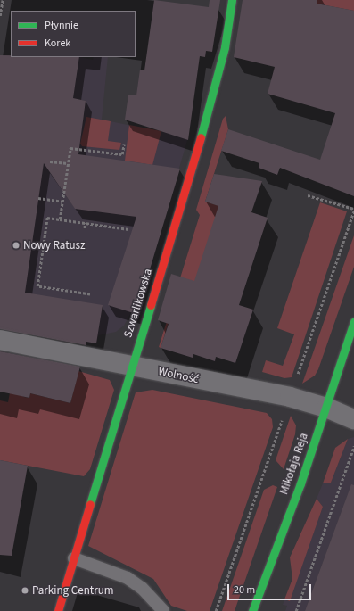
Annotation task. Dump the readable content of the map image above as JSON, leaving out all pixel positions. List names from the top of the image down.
{
  "streets": {
    "street": ["Szwarlikowska", "Wolność", "Mikołaja Reja"]
  },
  "crossings": [
    ["Szwarlikowska", "Wolność"],
    ["Wolność", "Mikołaja Reja"]
  ],
  "places": ["Nowy Ratusz", "Parking Centrum"],
  "legend": ["Płynnie", "Korek"],
  "scale_bar": "20 m"
}
